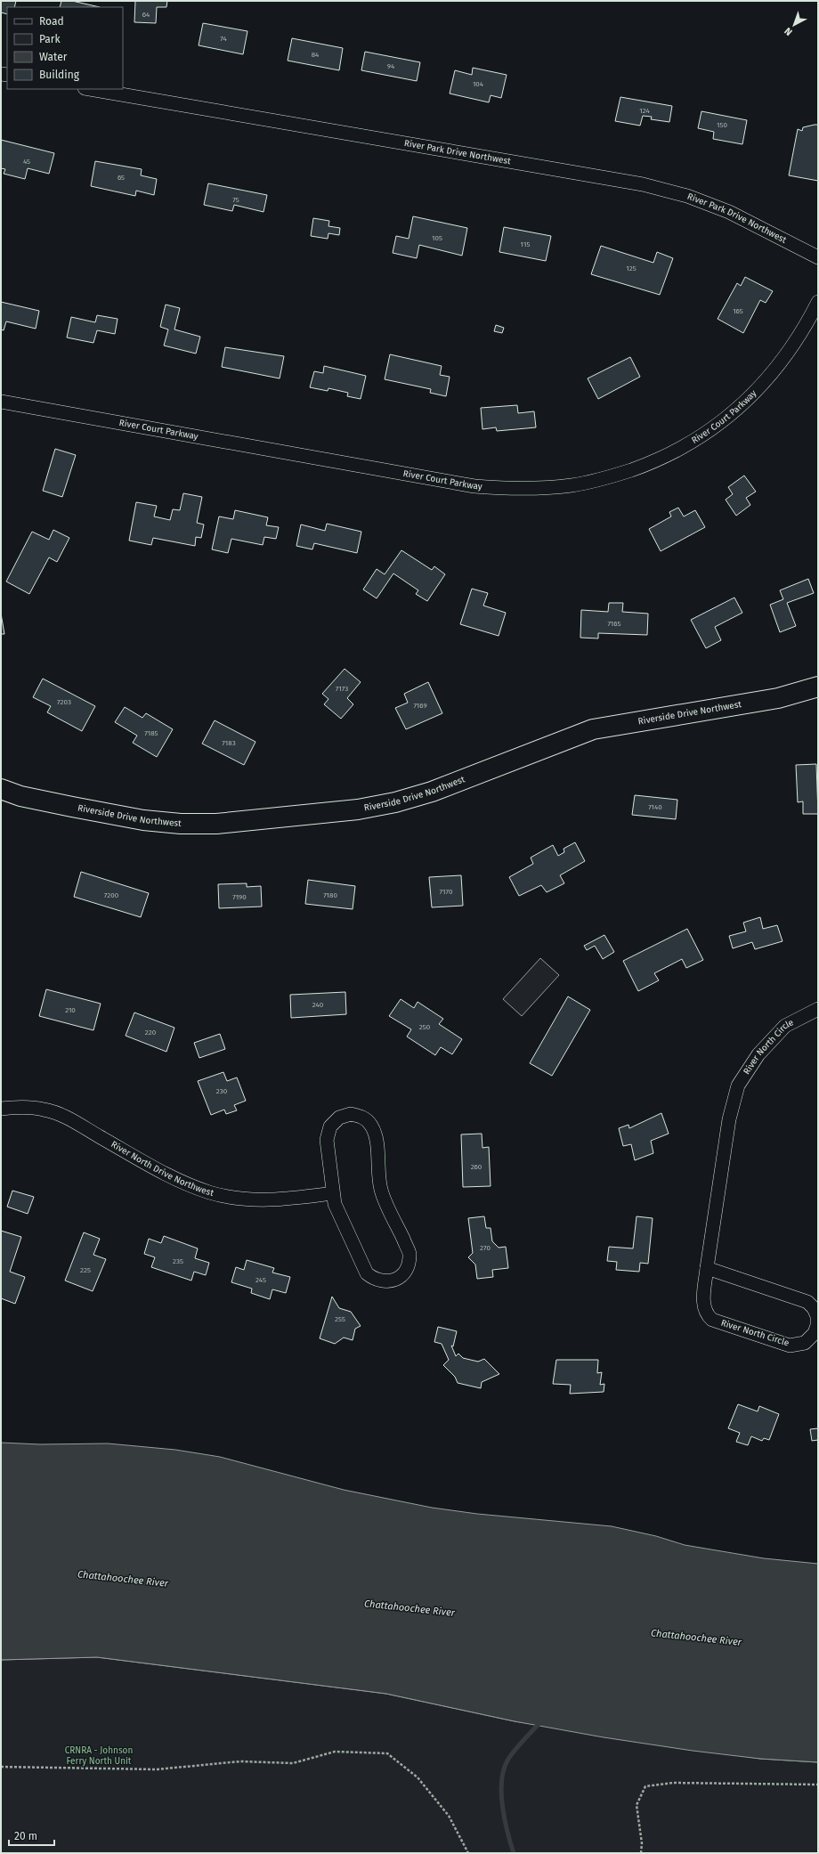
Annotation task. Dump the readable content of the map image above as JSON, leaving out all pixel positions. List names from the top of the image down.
{
  "streets": {
    "street": [
      "River Park Drive Northwest",
      "River Court Parkway",
      "Riverside Drive Northwest",
      "River North Circle",
      "River North Drive Northwest"
    ]
  },
  "water": ["Chattahoochee River"],
  "parks": ["CRNRA - Johnson Ferry North Unit"],
  "house_numbers": [
    "64",
    "74",
    "84",
    "94",
    "104",
    "124",
    "150",
    "45",
    "65",
    "75",
    "105",
    "115",
    "125",
    "165",
    "7165",
    "7173",
    "7203",
    "7169",
    "7185",
    "7183",
    "7140",
    "7170",
    "7200",
    "7180",
    "7190",
    "240",
    "210",
    "250",
    "220",
    "230",
    "260",
    "270",
    "235",
    "225",
    "245",
    "255"
  ],
  "legend": [
    "Road",
    "Park",
    "Water",
    "Building"
  ],
  "scale_bar": "20 m",
  "north": "bottom left"
}
